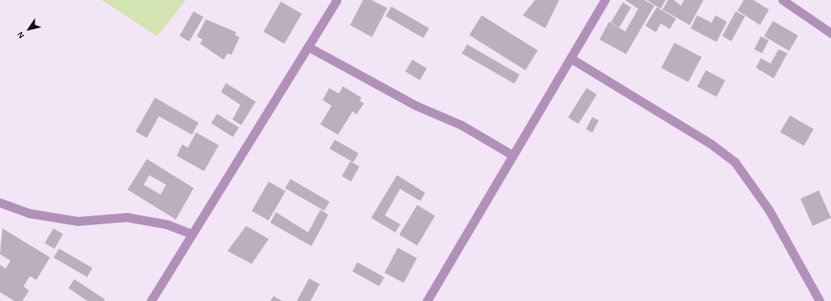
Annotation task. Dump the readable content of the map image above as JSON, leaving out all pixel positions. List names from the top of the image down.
{
  "north": "bottom left"
}
